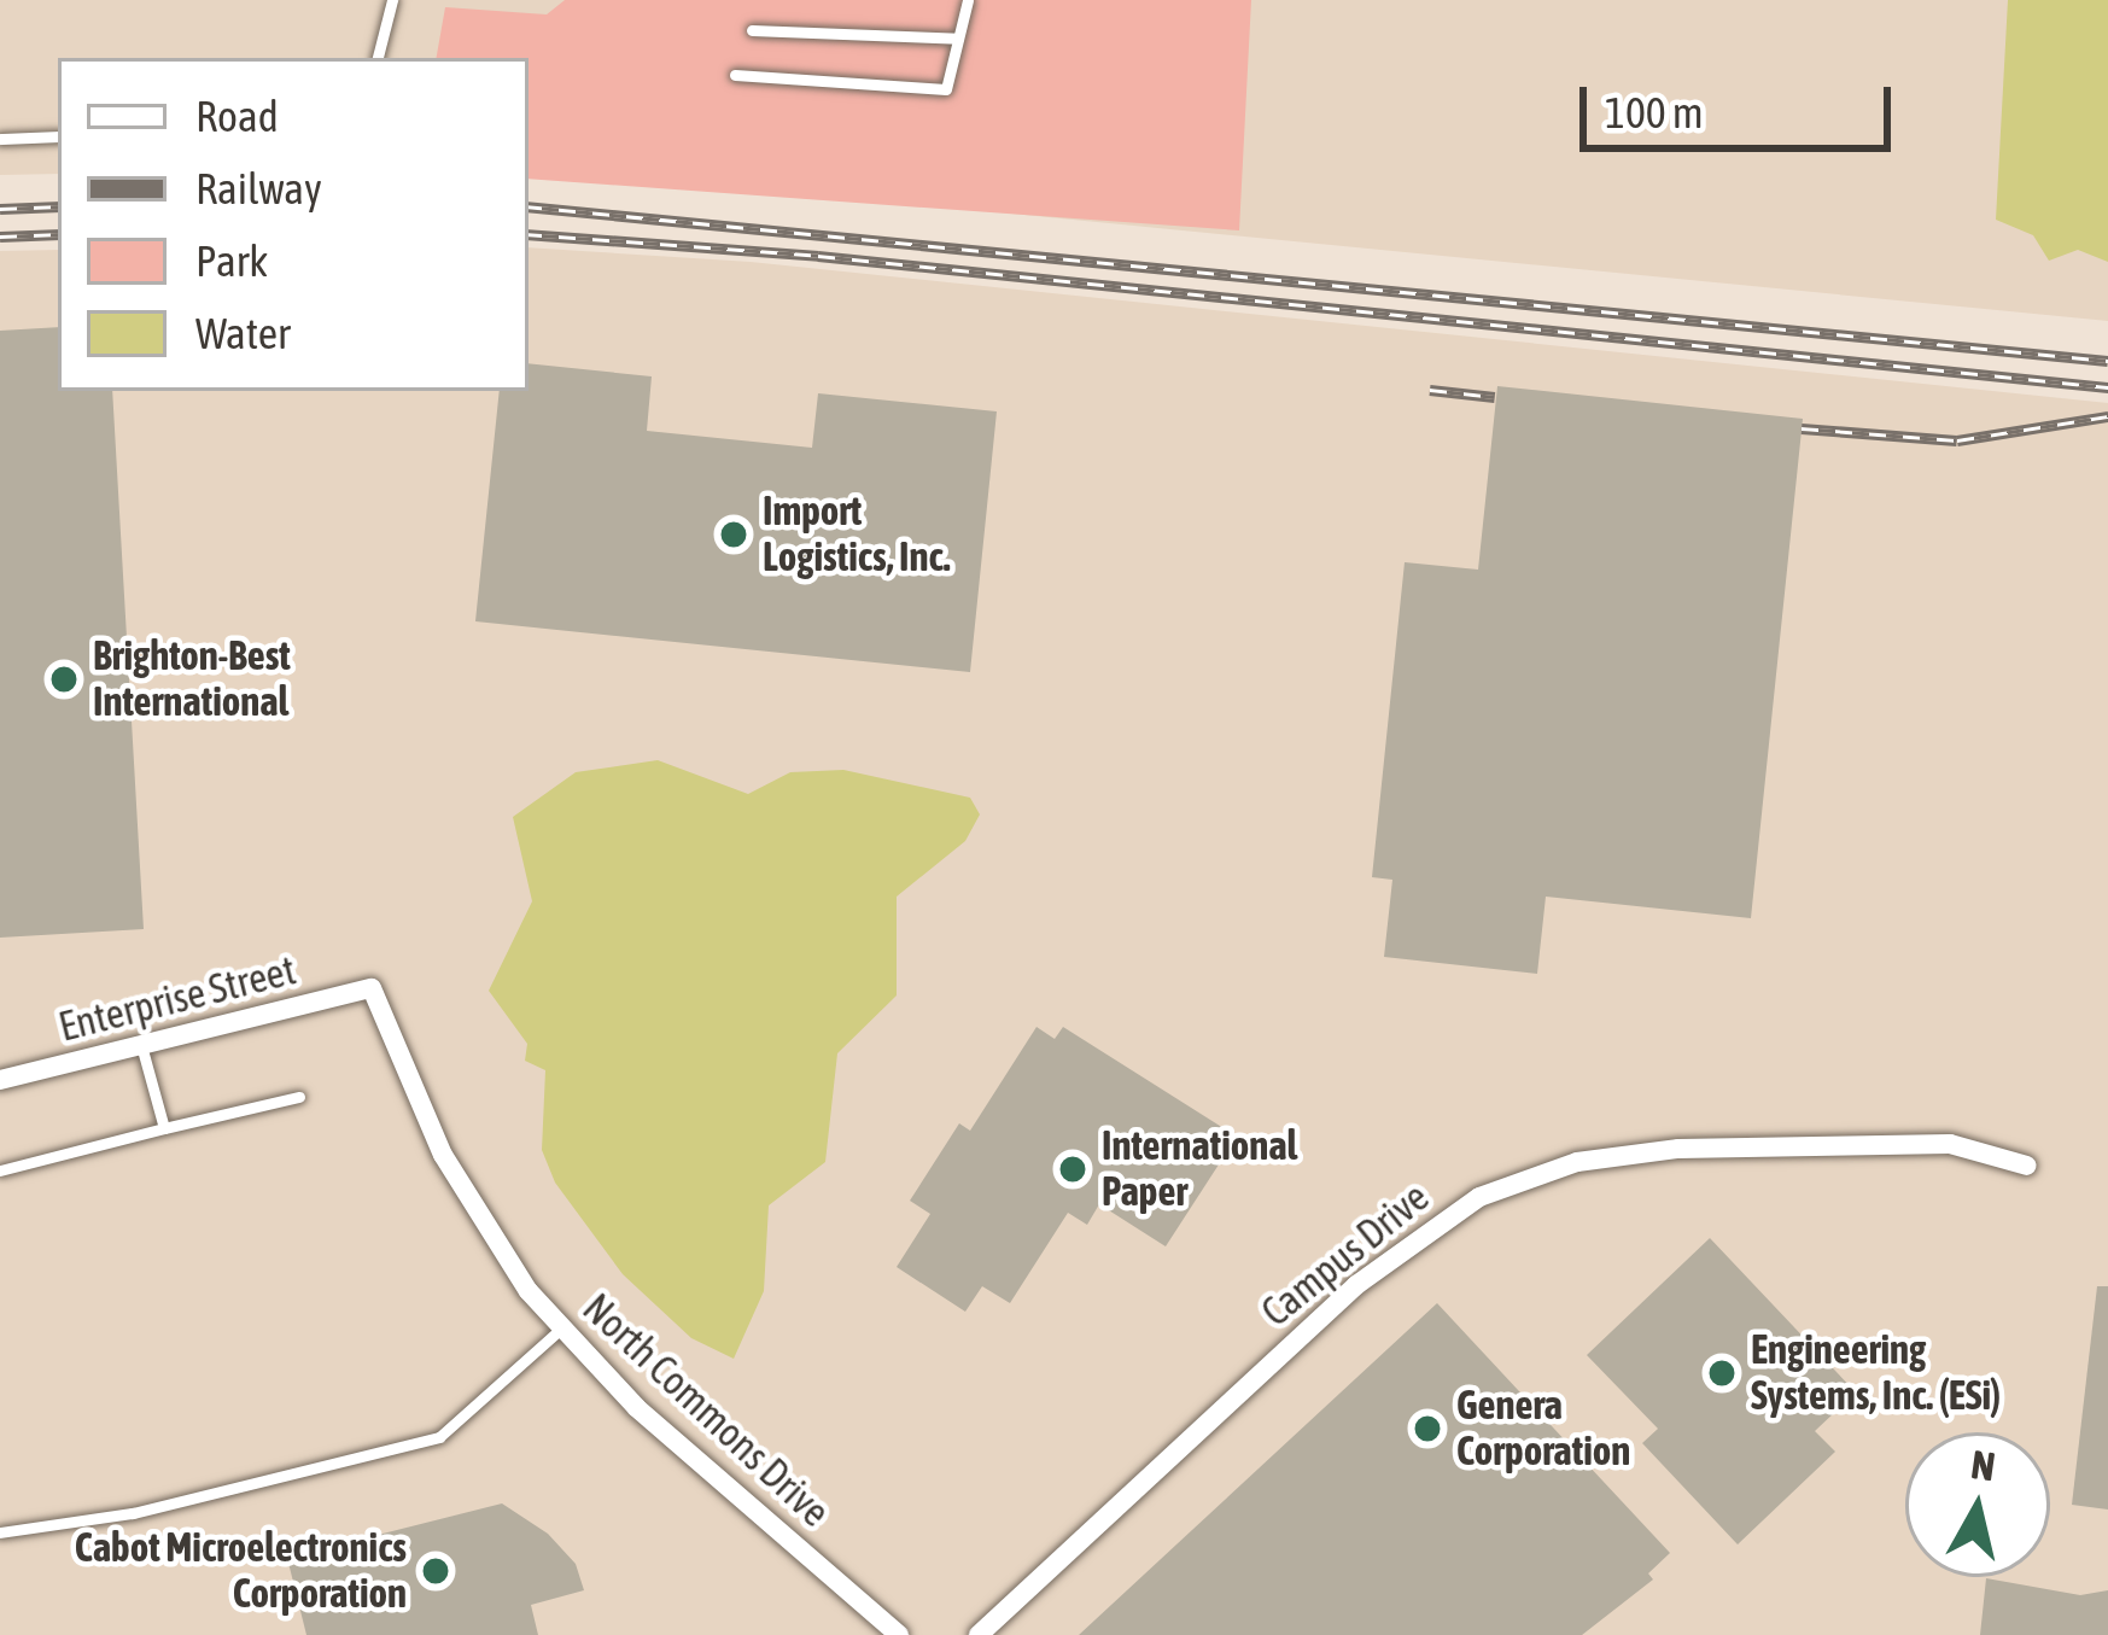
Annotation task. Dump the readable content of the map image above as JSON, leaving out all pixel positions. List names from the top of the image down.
{
  "streets": {
    "street": ["Enterprise Street", "Campus Drive", "North Commons Drive"]
  },
  "crossings": [
    ["Enterprise Street", "North Commons Drive"]
  ],
  "places": [
    "Import Logistics, Inc.",
    "Brighton-Best International",
    "International Paper",
    "Engineering Systems, Inc. (ESi)",
    "Genera Corporation",
    "Cabot Microelectronics Corporation"
  ],
  "legend": [
    "Road",
    "Railway",
    "Park",
    "Water"
  ],
  "scale_bar": "100 m",
  "north": "top"
}
